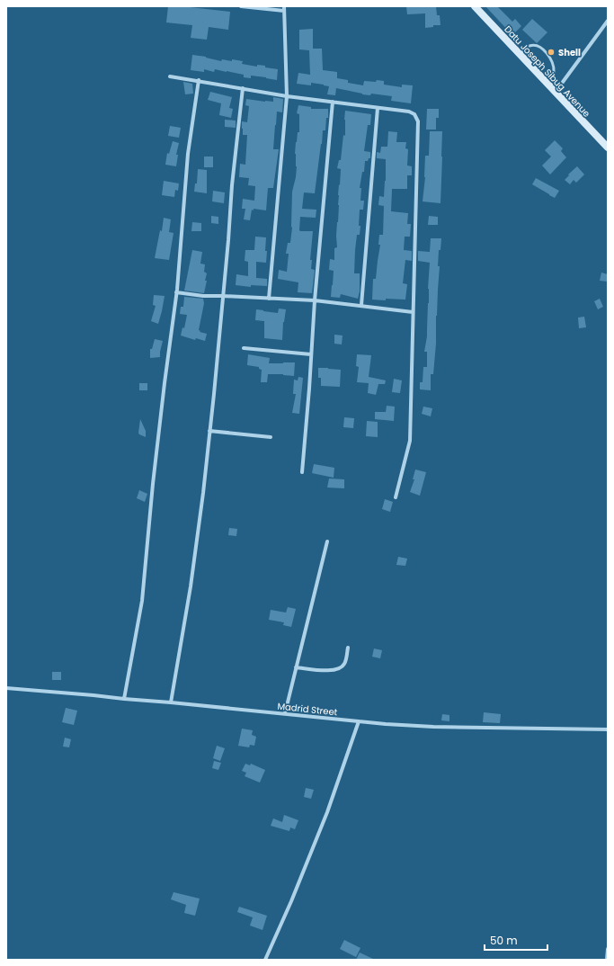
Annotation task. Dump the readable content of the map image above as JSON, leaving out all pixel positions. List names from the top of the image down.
{
  "streets": {
    "main road": ["Datu Joseph Sibug Avenue"],
    "street": ["Madrid Street"]
  },
  "places": ["Shell"],
  "scale_bar": "50 m"
}
